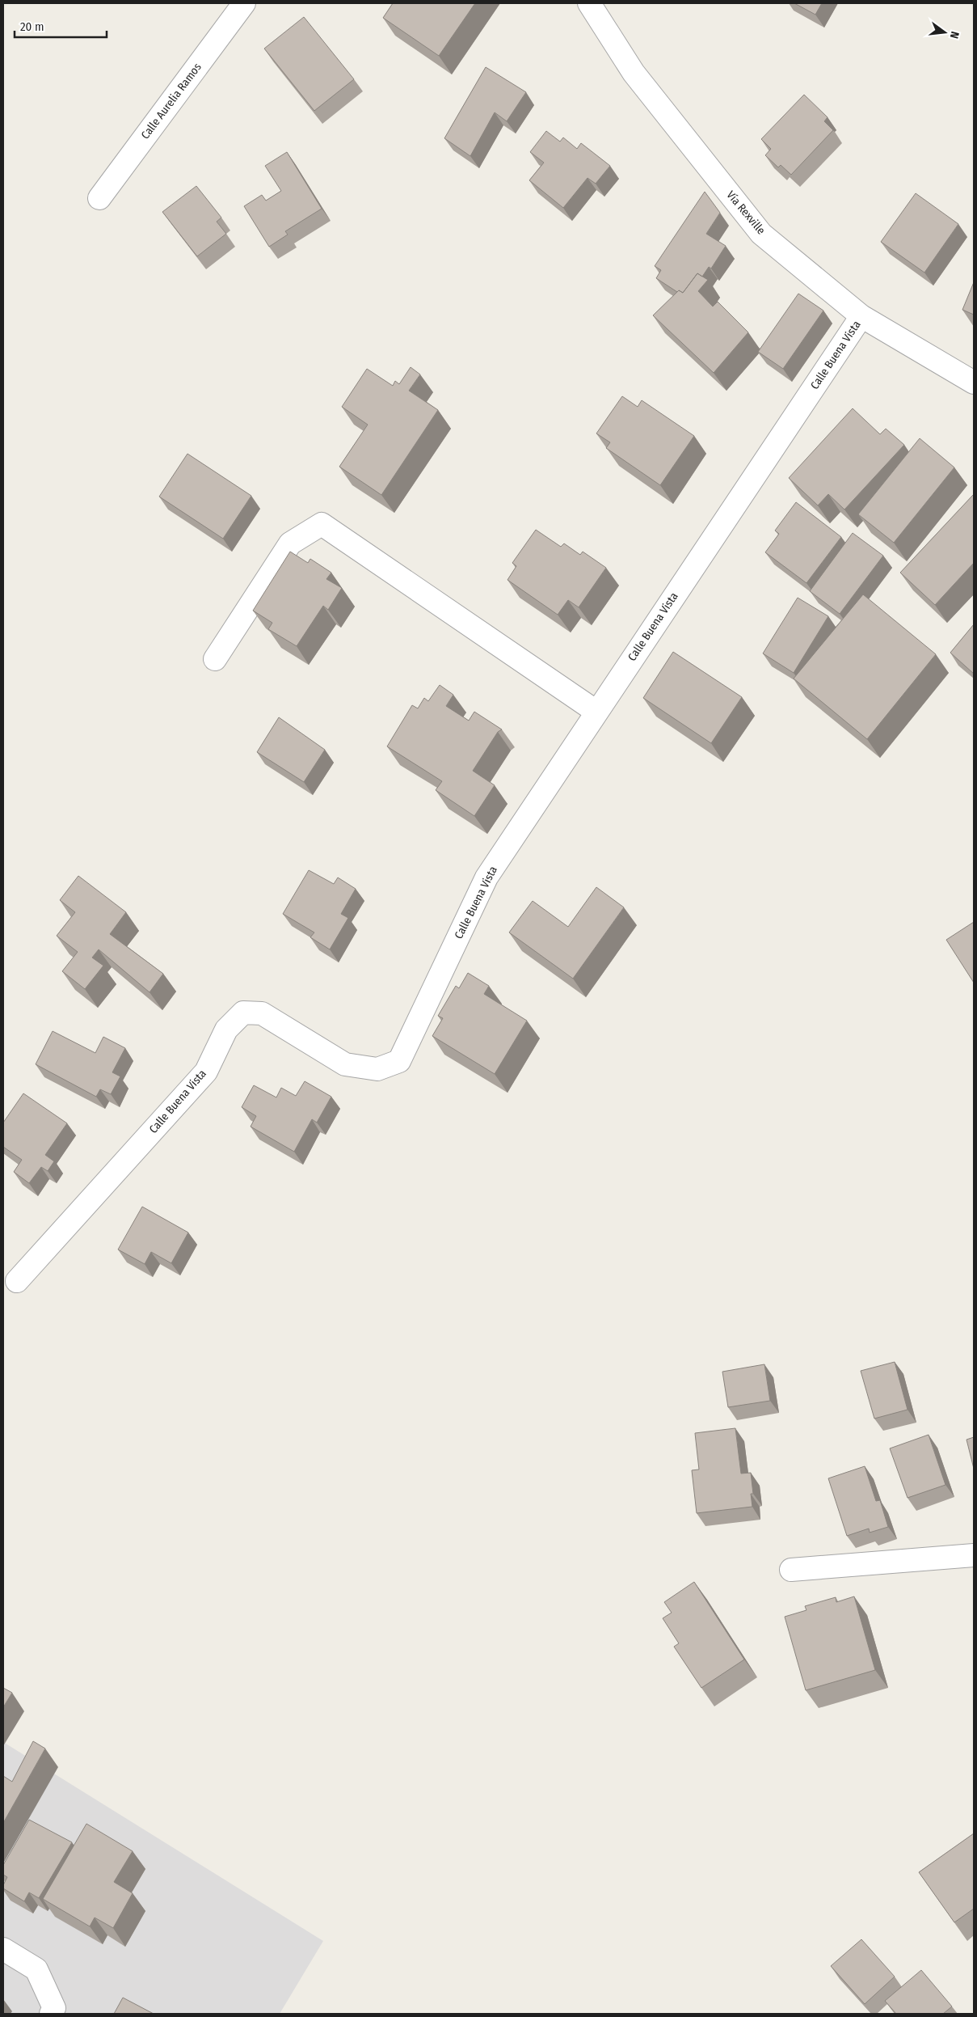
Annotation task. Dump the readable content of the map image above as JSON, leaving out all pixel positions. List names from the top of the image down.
{
  "streets": {
    "street": ["Calle Aurelia Ramos", "Vía Rexville", "Calle Buena Vista"]
  },
  "crossings": [
    ["Vía Rexville", "Calle Buena Vista"]
  ],
  "scale_bar": "20 m",
  "north": "right"
}
